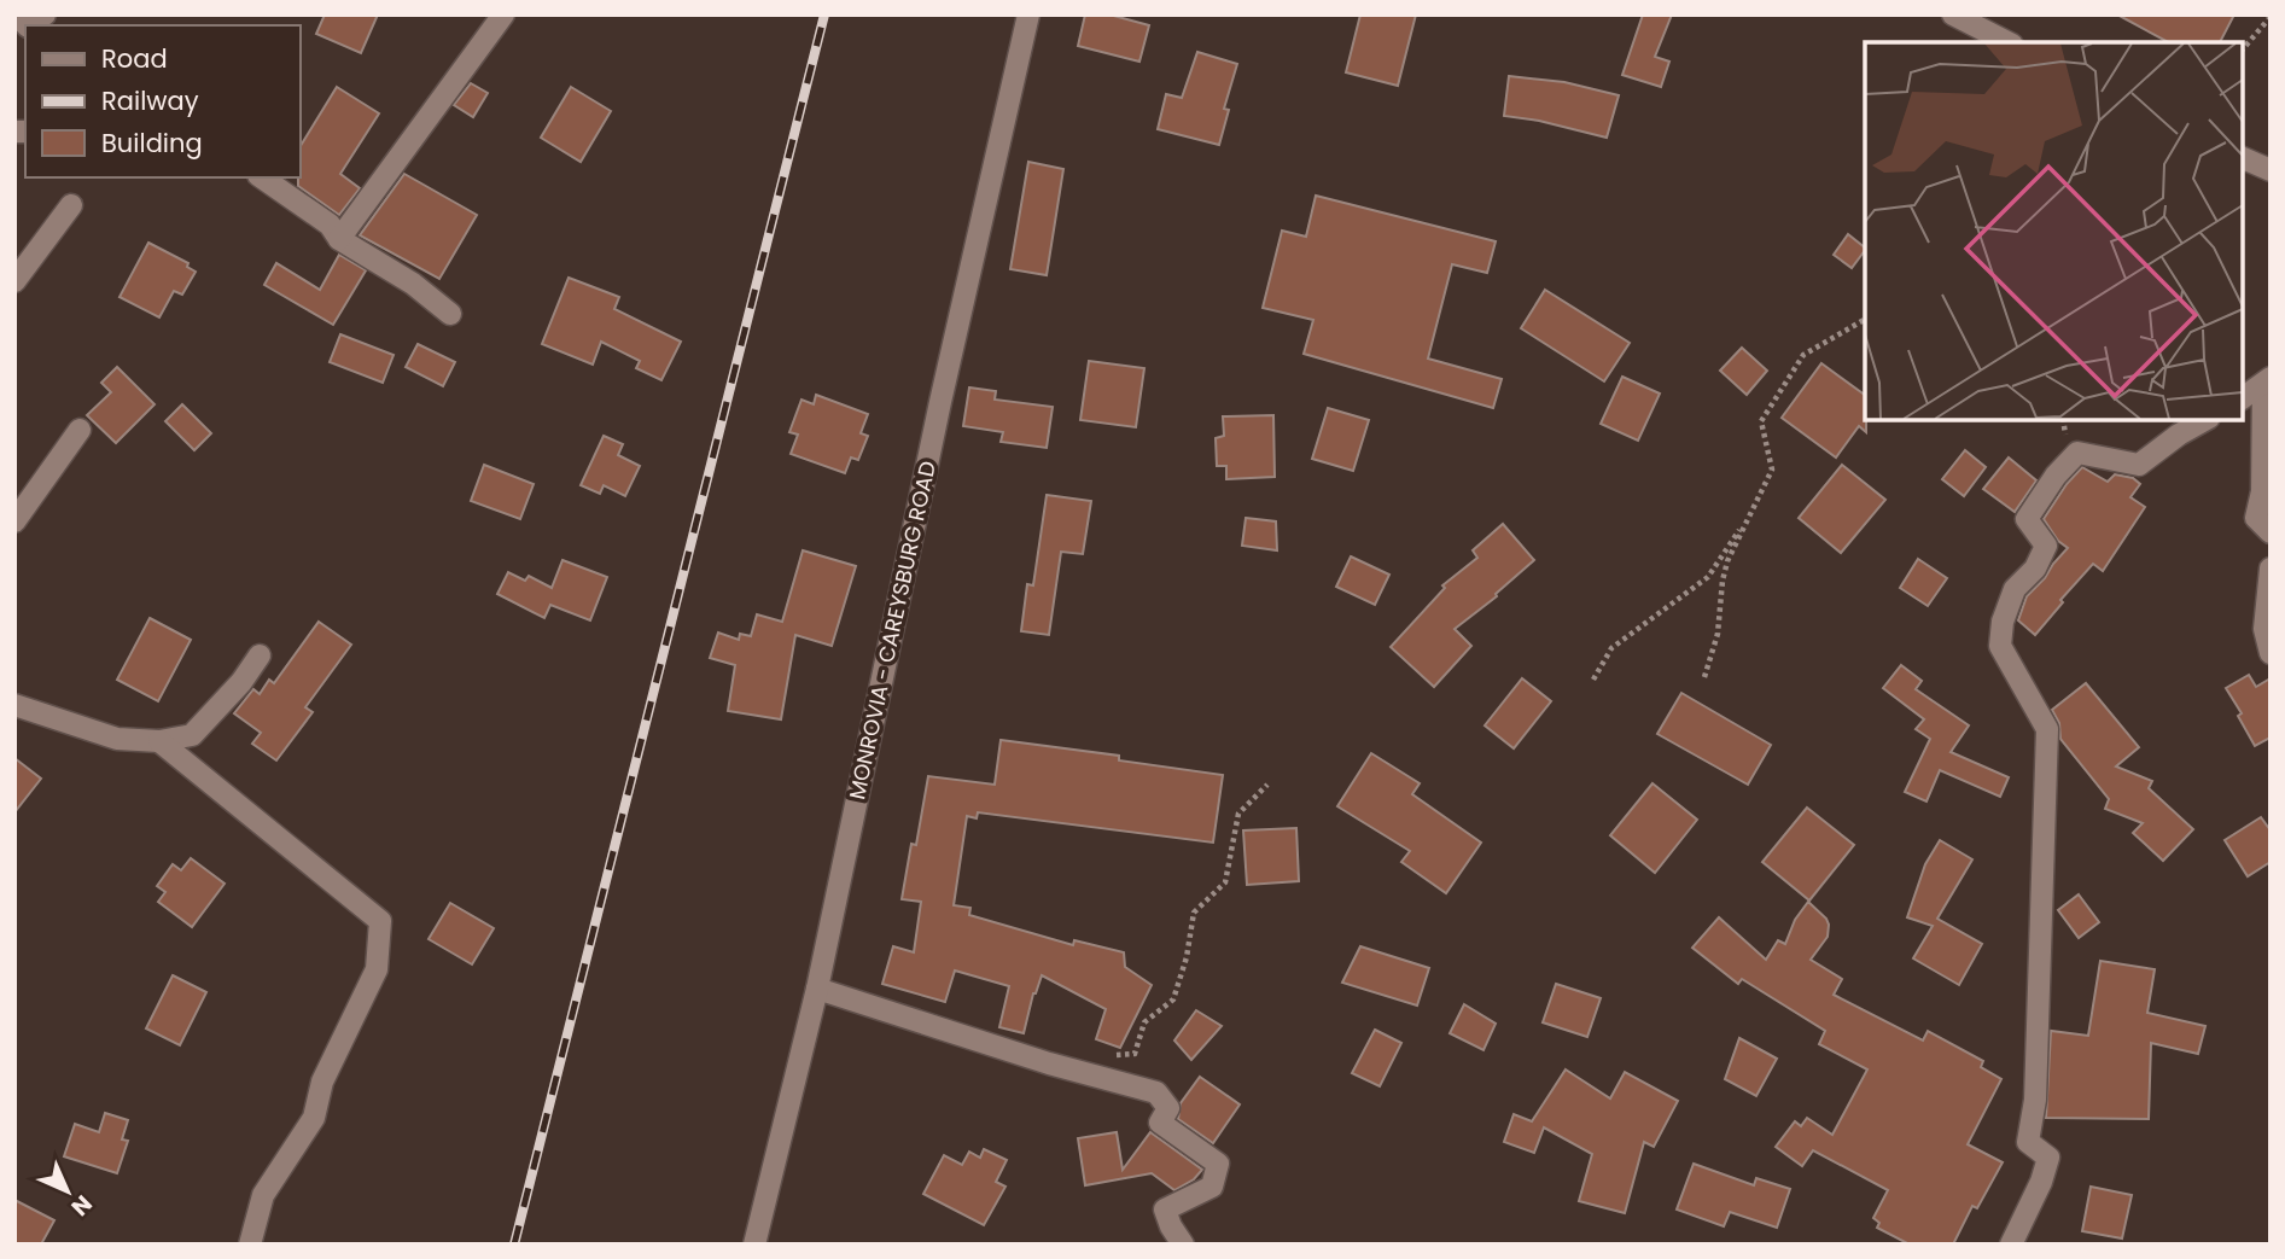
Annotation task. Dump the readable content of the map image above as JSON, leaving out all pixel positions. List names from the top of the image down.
{
  "streets": {
    "street": ["MONROVIA - CAREYSBURG ROAD"]
  },
  "legend": ["Road", "Railway", "Building"],
  "north": "bottom right"
}
